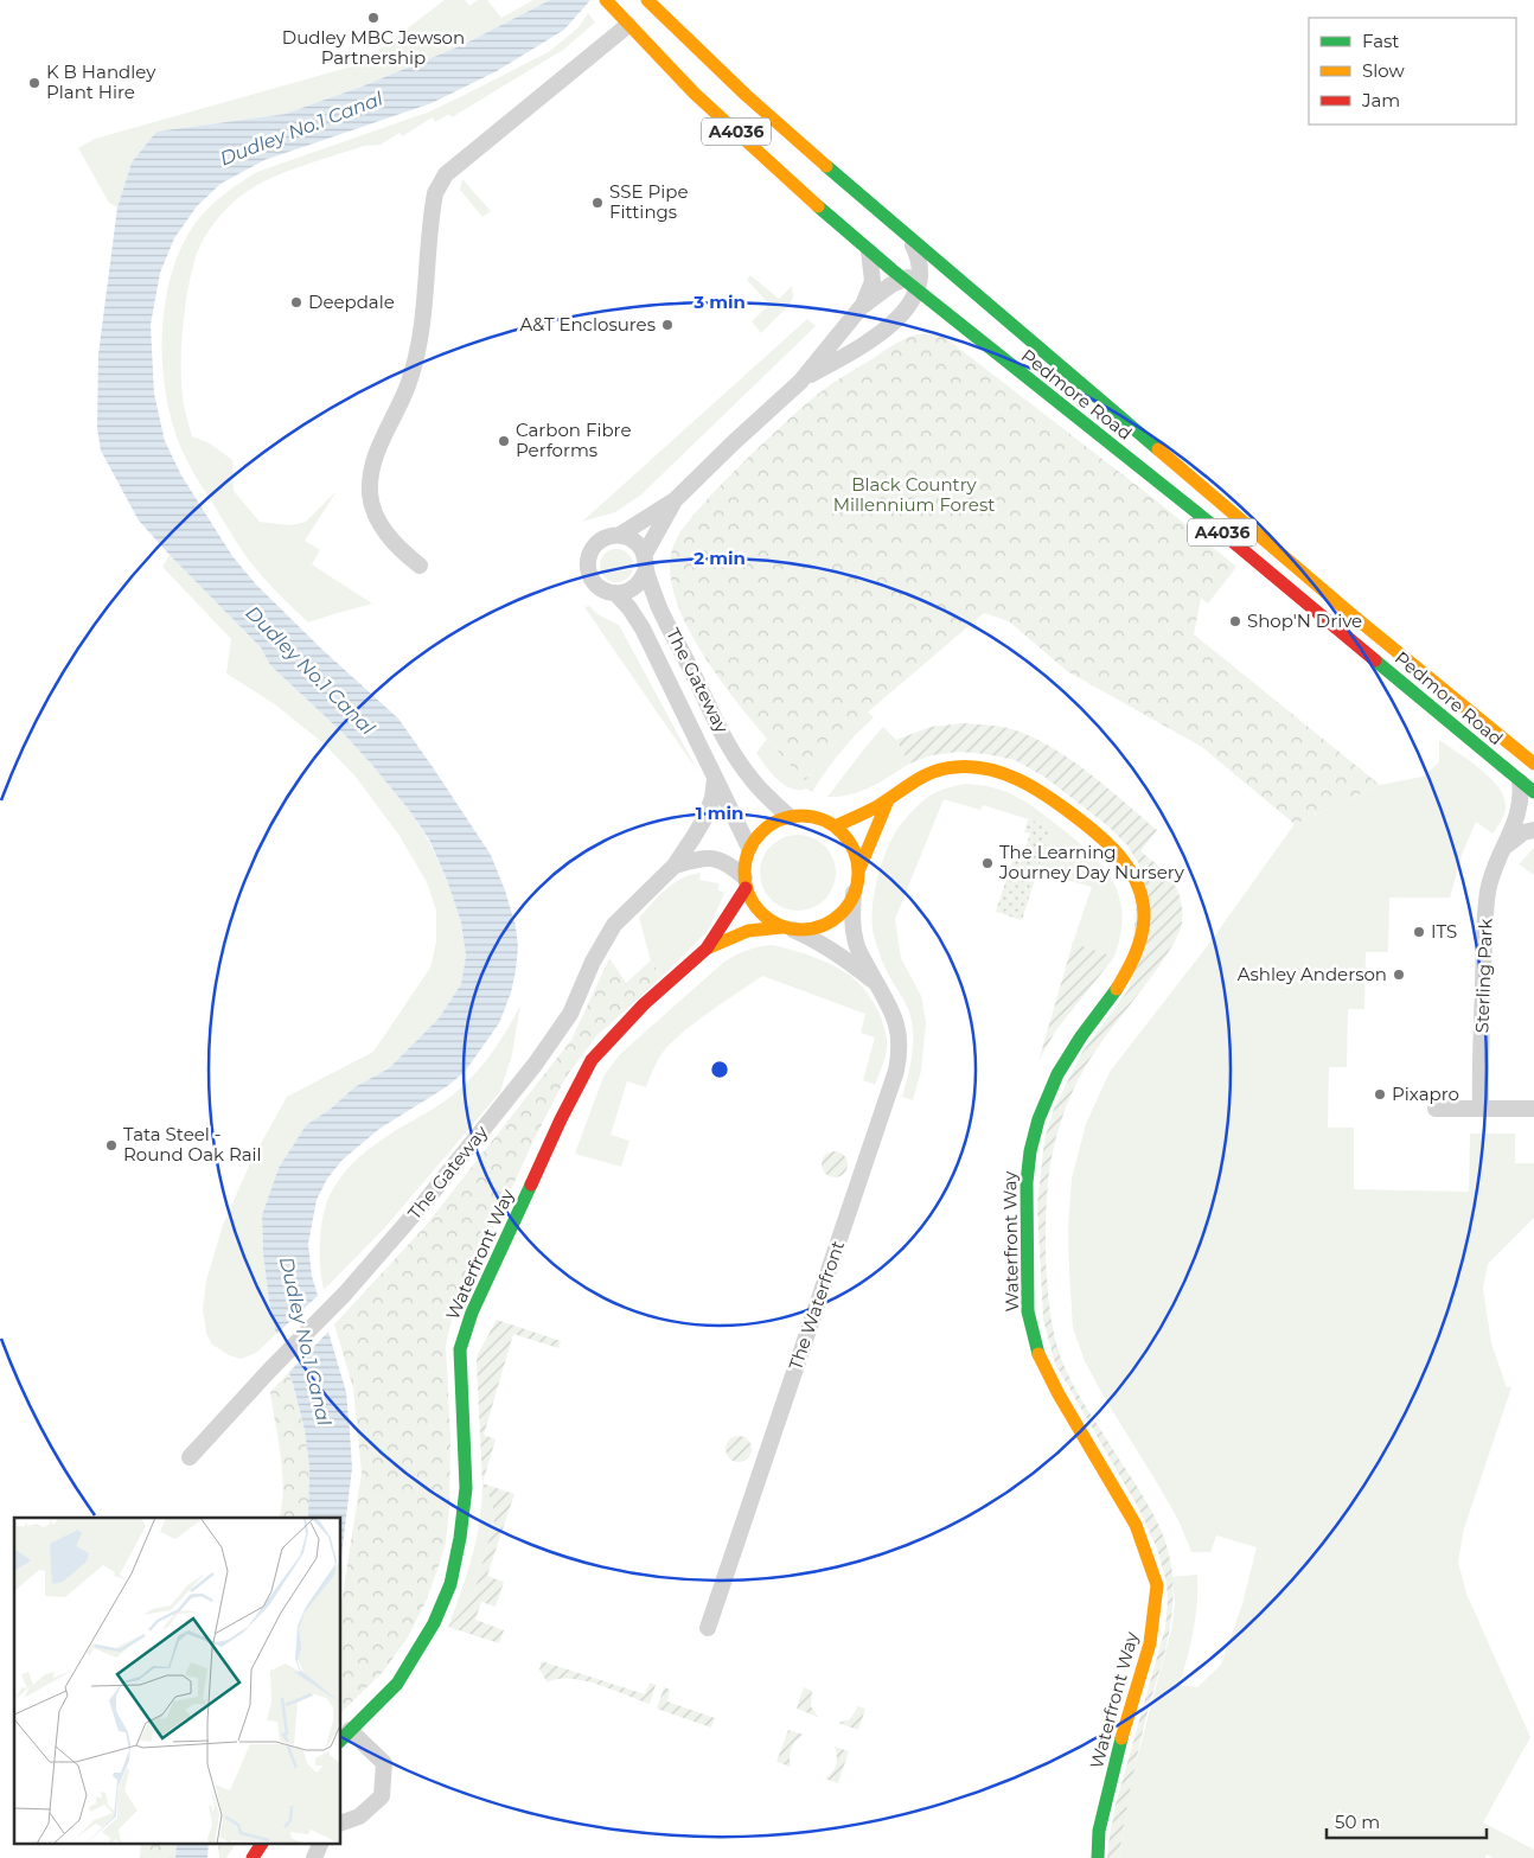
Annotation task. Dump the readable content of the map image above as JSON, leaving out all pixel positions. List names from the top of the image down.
{
  "streets": {
    "main road": ["A4036", "Pedmore Road", "Waterfront Way"],
    "street": ["The Gateway", "Sterling Park", "The Waterfront"]
  },
  "crossings": [
    ["Pedmore Road", "The Gateway"],
    ["Pedmore Road", "Sterling Park"],
    ["The Gateway", "Waterfront Way"],
    ["The Gateway", "The Waterfront"],
    ["Waterfront Way", "The Waterfront"]
  ],
  "water": ["Dudley No.1 Canal"],
  "parks": ["Black Country Millennium Forest"],
  "places": [
    "Dudley MBC Jewson Partnership",
    "K B Handley Plant Hire",
    "SSE Pipe Fittings",
    "Deepdale",
    "A&T Enclosures",
    "Carbon Fibre Performs",
    "Shop'N Drive",
    "The Learning Journey Day Nursery",
    "ITS",
    "Ashley Anderson",
    "Pixapro",
    "Tata Steel - Round Oak Rail"
  ],
  "legend": ["Fast", "Slow", "Jam"],
  "scale_bar": "50 m",
  "rings": ["3 min", "2 min", "1 min"]
}
